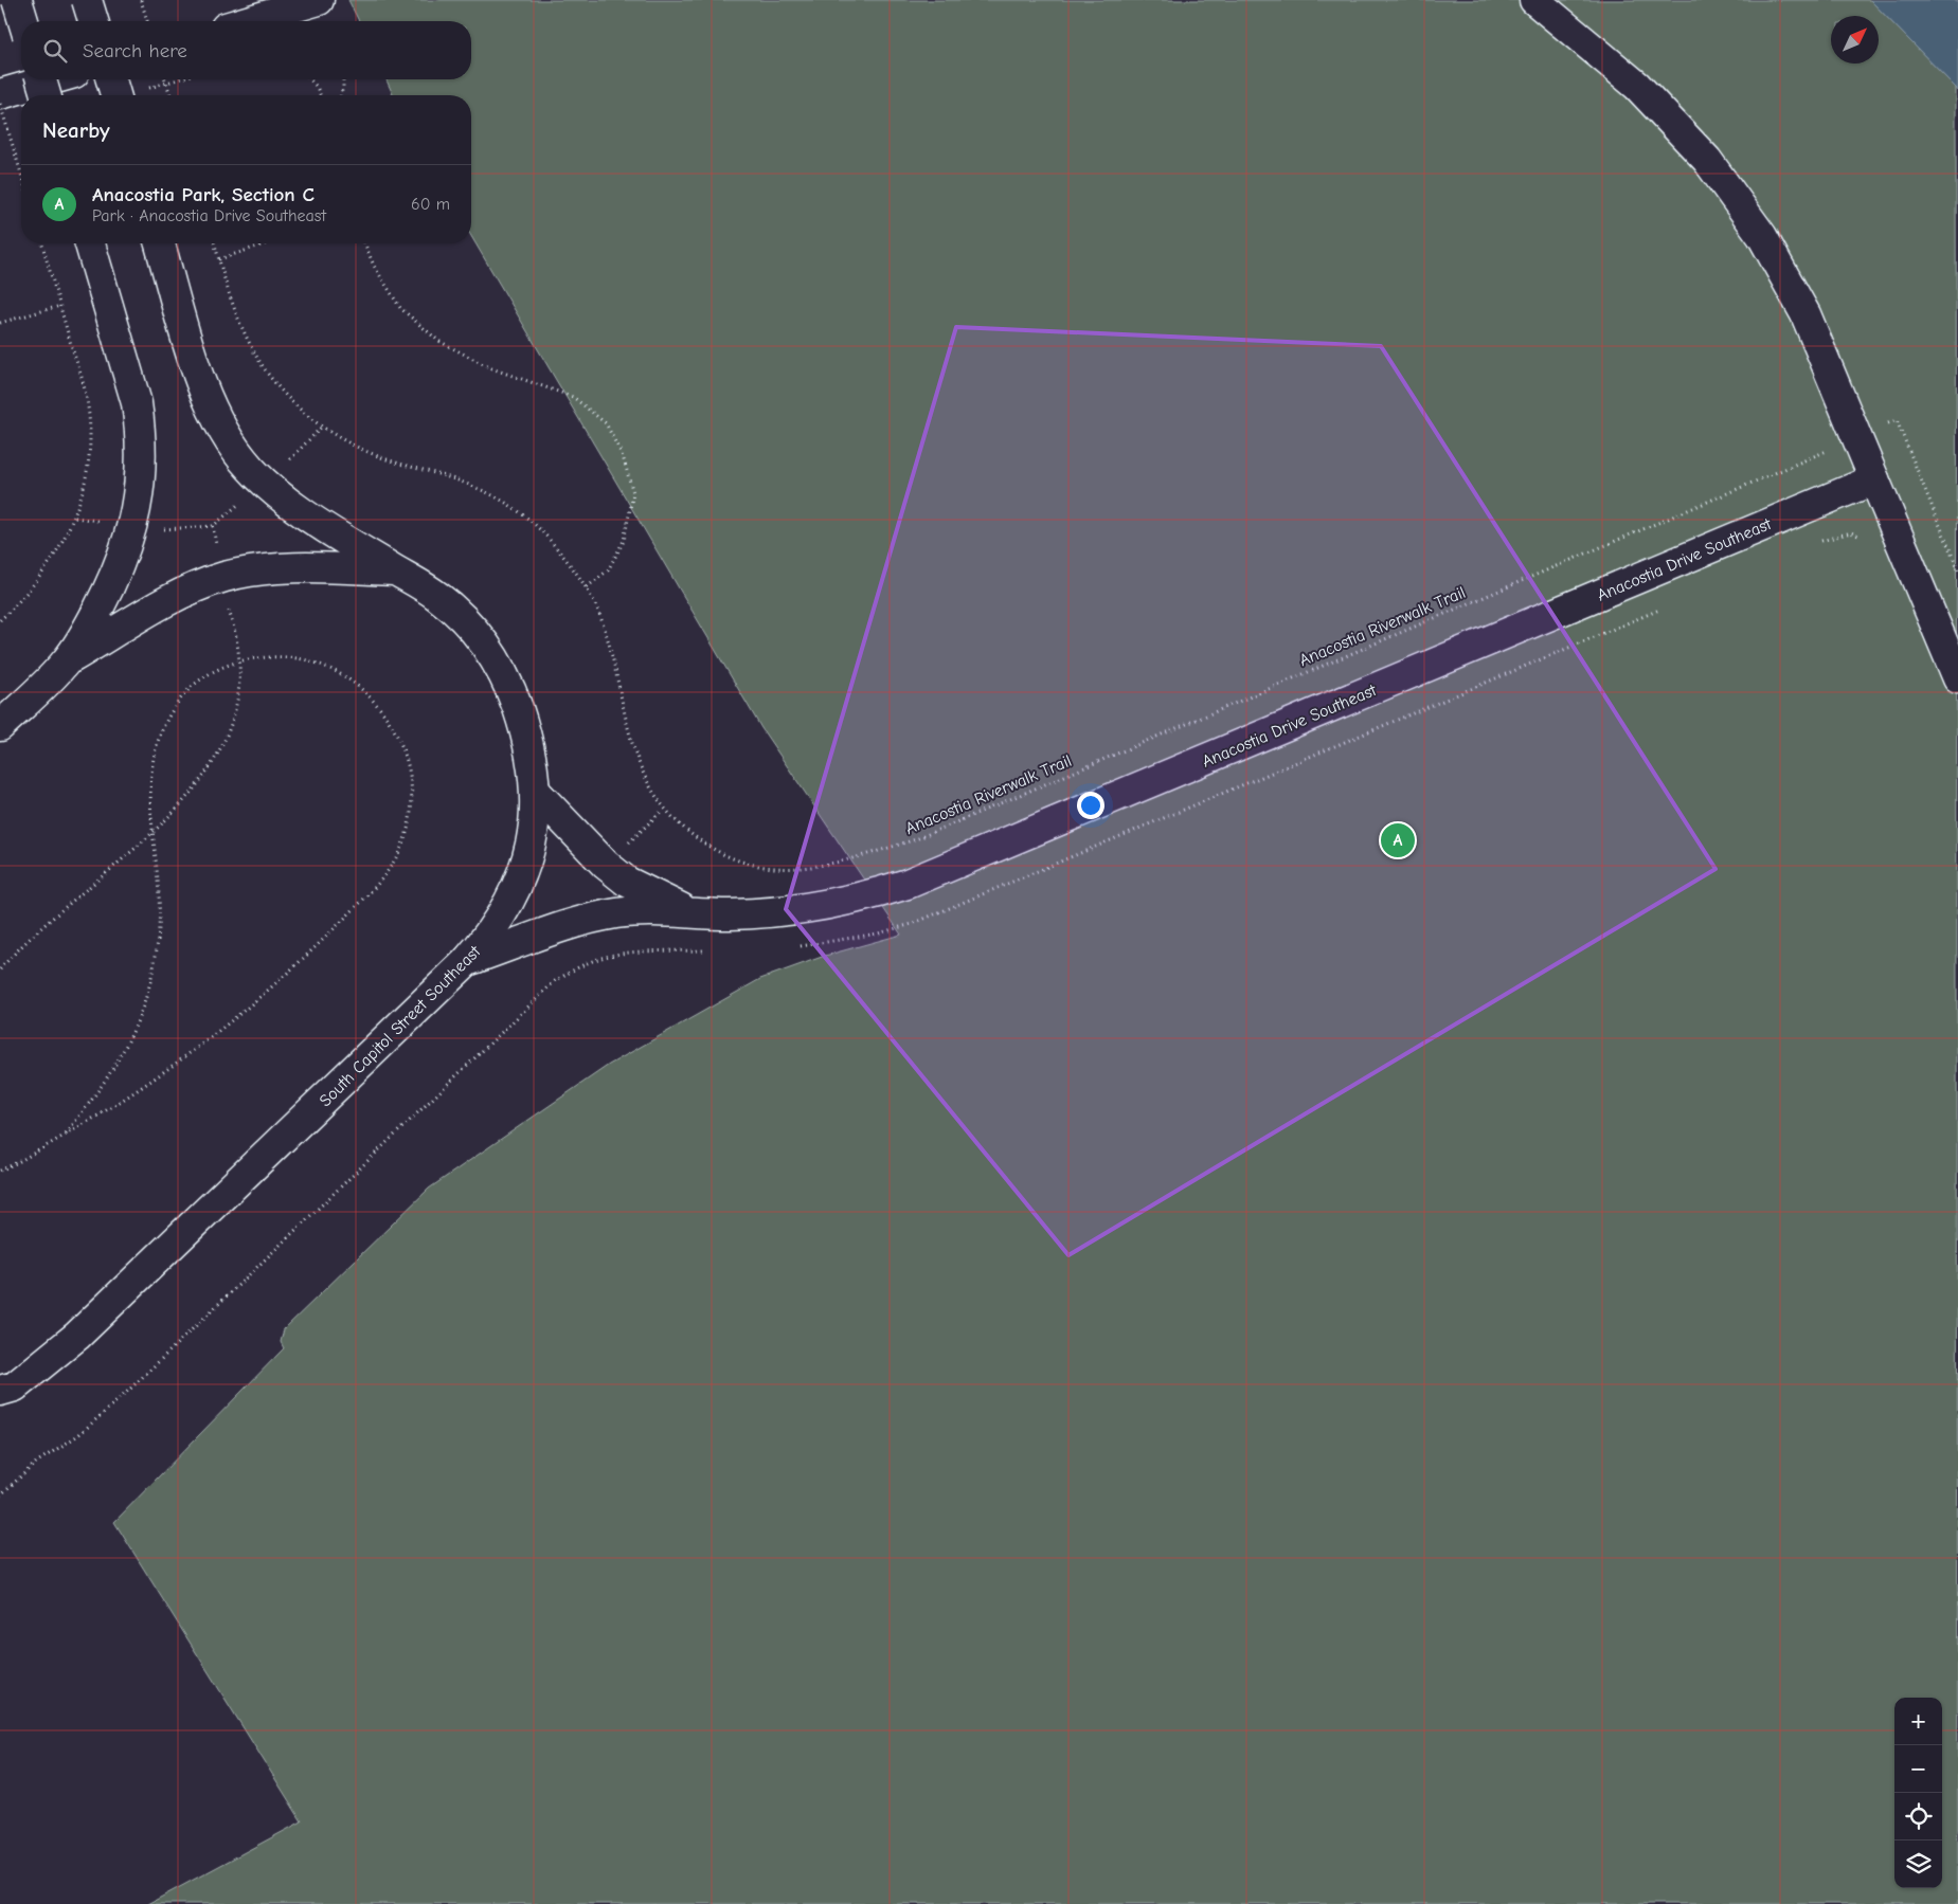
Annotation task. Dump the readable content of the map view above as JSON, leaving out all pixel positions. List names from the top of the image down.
{
  "streets": {
    "street": ["Anacostia Drive Southeast", "South Capitol Street Southeast"],
    "path": ["Anacostia Riverwalk Trail"]
  },
  "crossings": [
    ["Anacostia Drive Southeast", "South Capitol Street Southeast"]
  ],
  "north": "top right",
  "page": {
    "search": "Search here",
    "heading": "Nearby",
    "list": [
      {
        "mark": "A",
        "name": "Anacostia Park, Section C",
        "note": "Park · Anacostia Drive Southeast",
        "value": "60 m"
      }
    ],
    "pins": "A",
    "map_buttons": ["+", "−"]
  }
}
